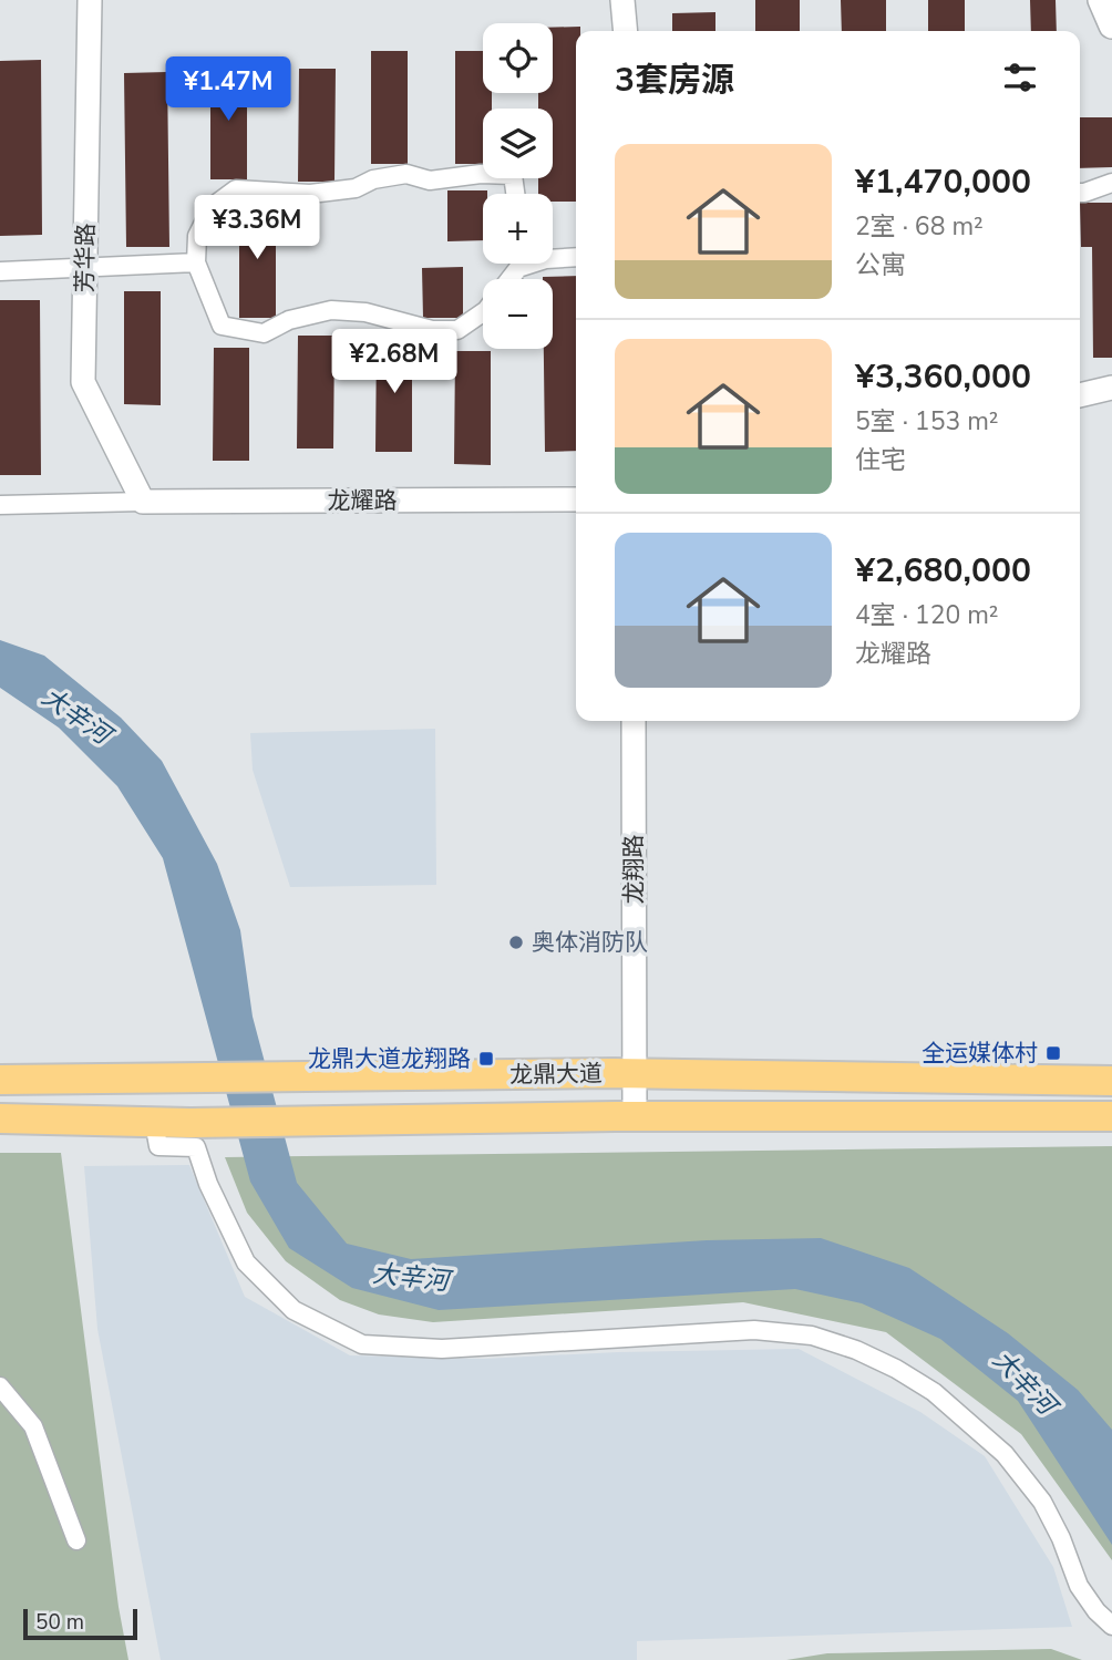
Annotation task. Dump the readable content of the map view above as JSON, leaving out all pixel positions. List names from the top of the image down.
{
  "streets": {
    "main road": ["龙鼎大道"],
    "street": ["芳华路", "龙耀路", "龙翔路"]
  },
  "crossings": [
    ["芳华路", "龙耀路"],
    ["龙翔路", "龙鼎大道"]
  ],
  "water": ["大辛河"],
  "places": {
    "other": ["奥体消防队"],
    "transit": ["全运媒体村", "龙鼎大道龙翔路"]
  },
  "scale_bar": "50 m",
  "page": {
    "map_buttons": ["+", "−"],
    "heading": "3套房源",
    "price": ["¥1.47M", "¥3.36M", "¥2.68M"],
    "list": [
      {
        "name": "¥1,470,000",
        "note": "2室 · 68 m² · 公寓"
      },
      {
        "name": "¥3,360,000",
        "note": "5室 · 153 m² · 住宅"
      },
      {
        "name": "¥2,680,000",
        "note": "4室 · 120 m² · 龙耀路"
      }
    ],
    "scale": "50 m"
  }
}
